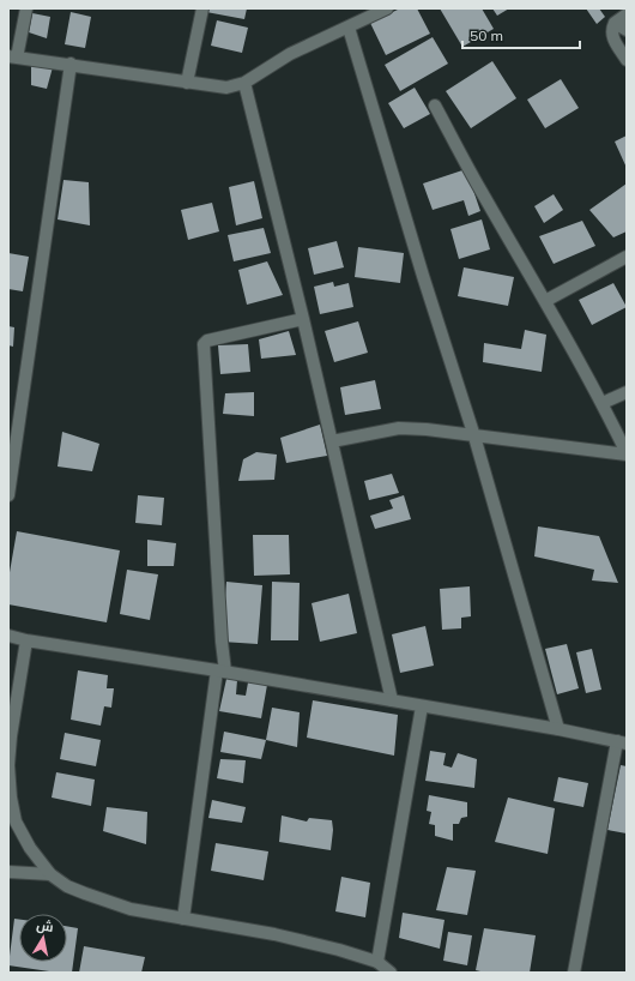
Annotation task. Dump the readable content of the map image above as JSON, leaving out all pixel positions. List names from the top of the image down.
{
  "scale_bar": "50 m",
  "north": "top"
}
